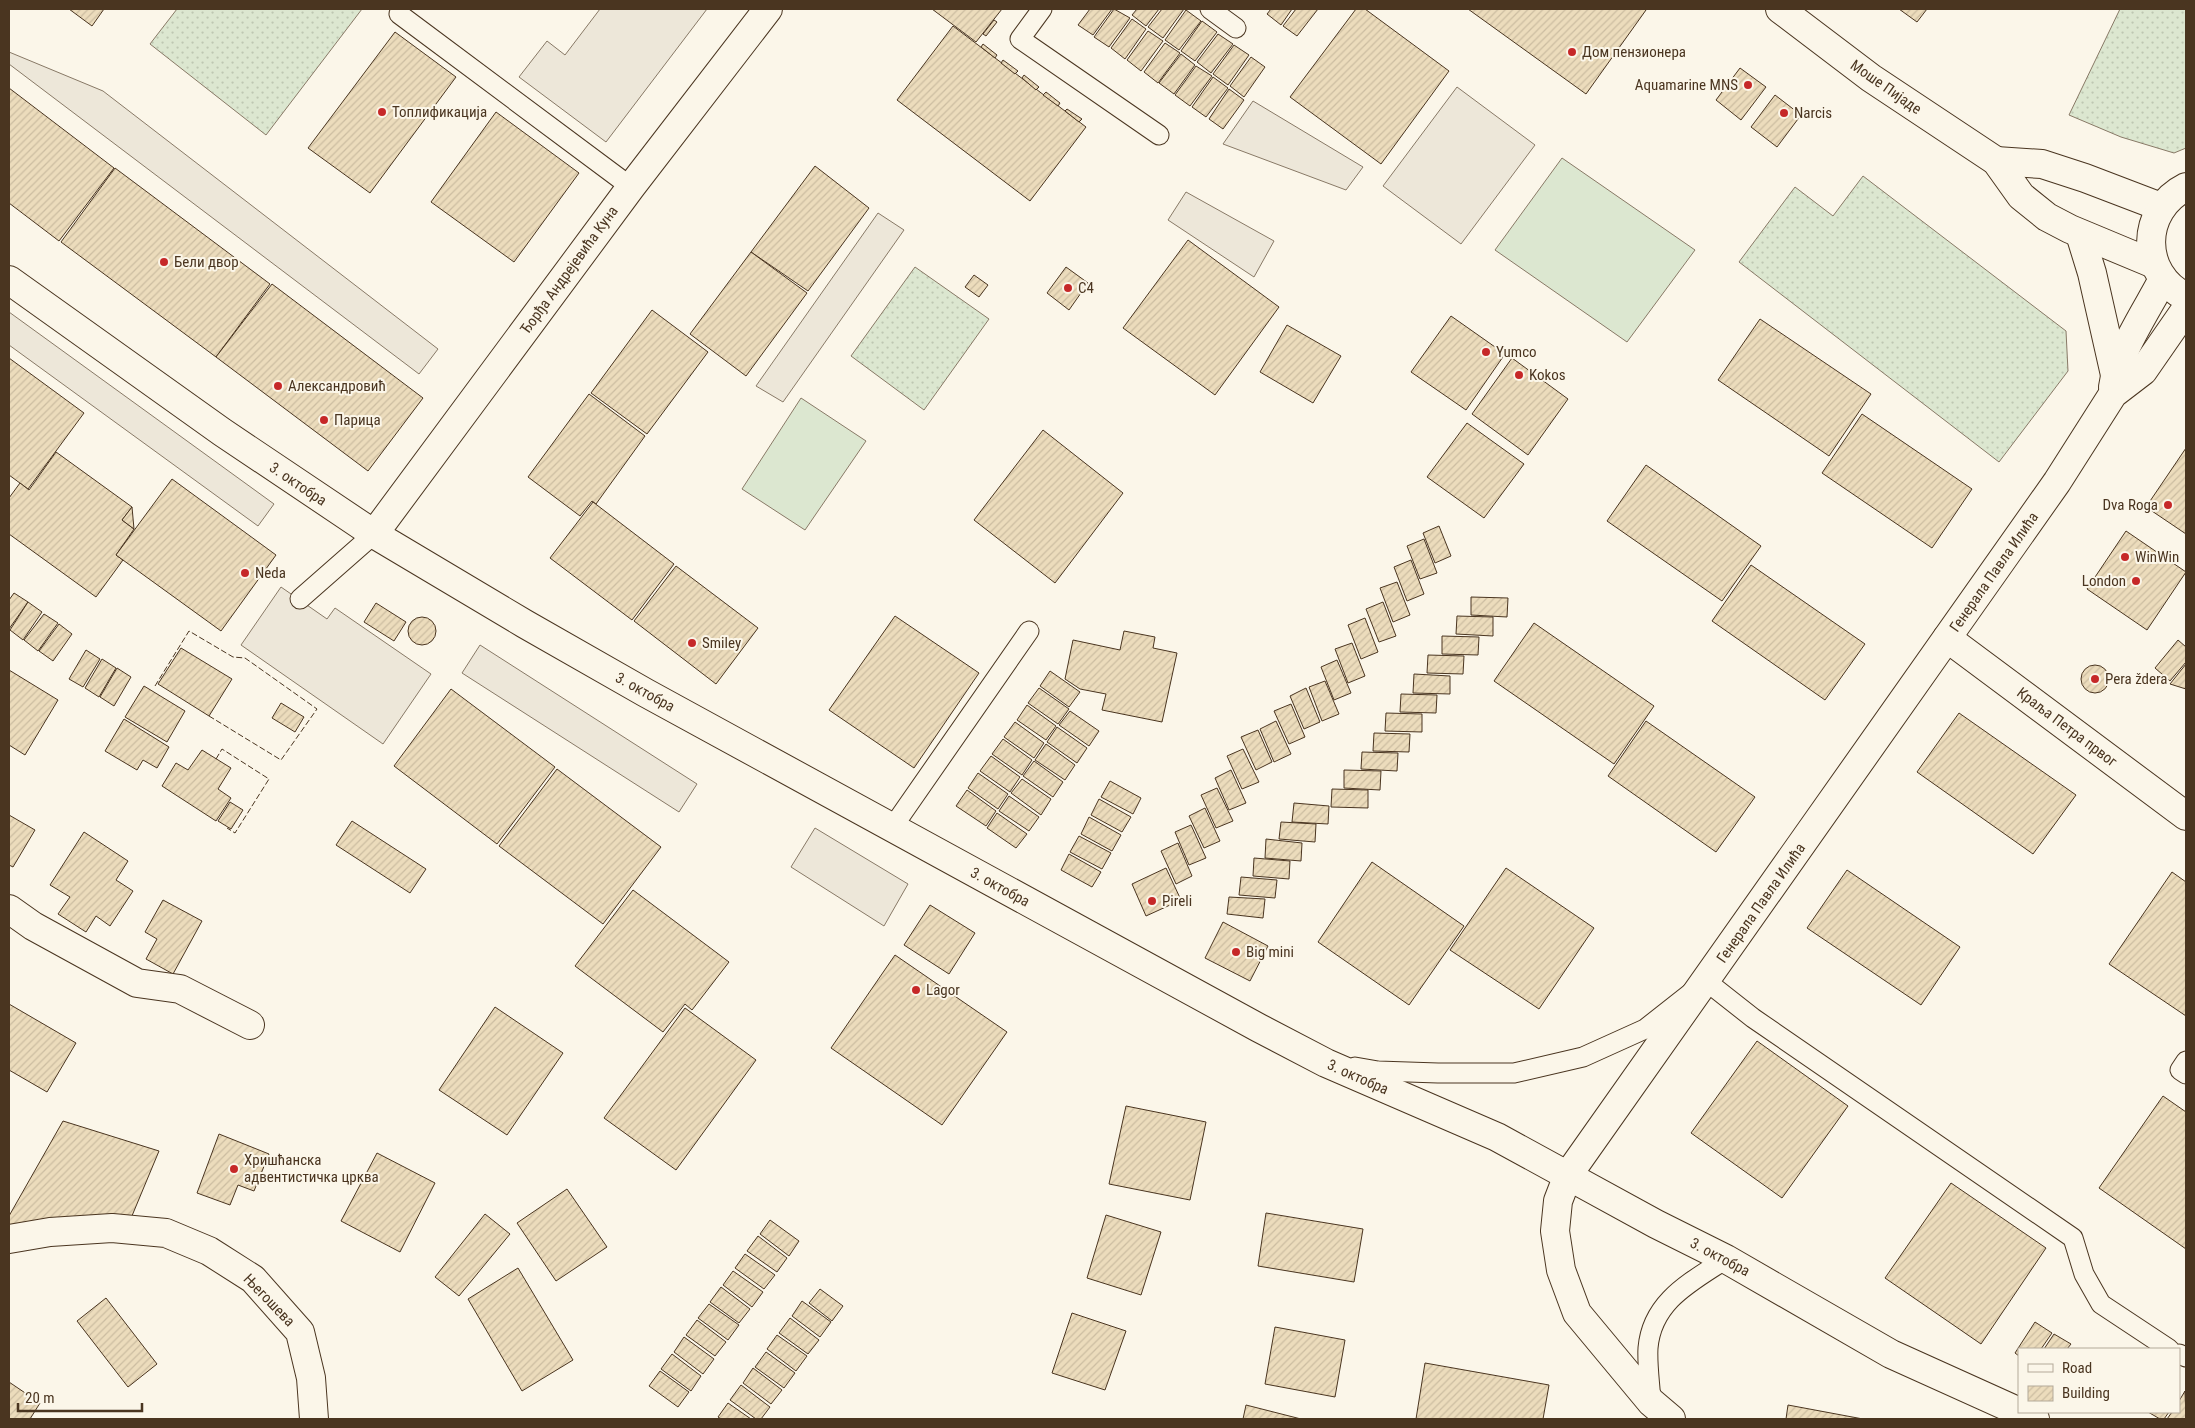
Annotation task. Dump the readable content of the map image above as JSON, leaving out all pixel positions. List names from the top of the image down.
{
  "streets": {
    "street": [
      "Моше Пијаде",
      "Ђорђа Андрејевића Куна",
      "3. октобра",
      "Генерала Павла Илића",
      "Краља Петра првог",
      "Његошева"
    ]
  },
  "crossings": [
    ["Моше Пијаде", "Генерала Павла Илића"],
    ["Ђорђа Андрејевића Куна", "3. октобра"],
    ["3. октобра", "Генерала Павла Илића"],
    ["Генерала Павла Илића", "Краља Петра првог"]
  ],
  "places": [
    "Дом пензионера",
    "Aquamarine MNS",
    "Топлификација",
    "Narcis",
    "Бели двор",
    "C4",
    "Yumco",
    "Kokos",
    "Александровић",
    "Парица",
    "Dva Roga",
    "WinWin",
    "Neda",
    "London",
    "Smiley",
    "Pera ždera",
    "Pireli",
    "Big mini",
    "Lagor",
    "Хришћанска адвентистичка црква"
  ],
  "legend": ["Road", "Building"],
  "scale_bar": "20 m"
}
